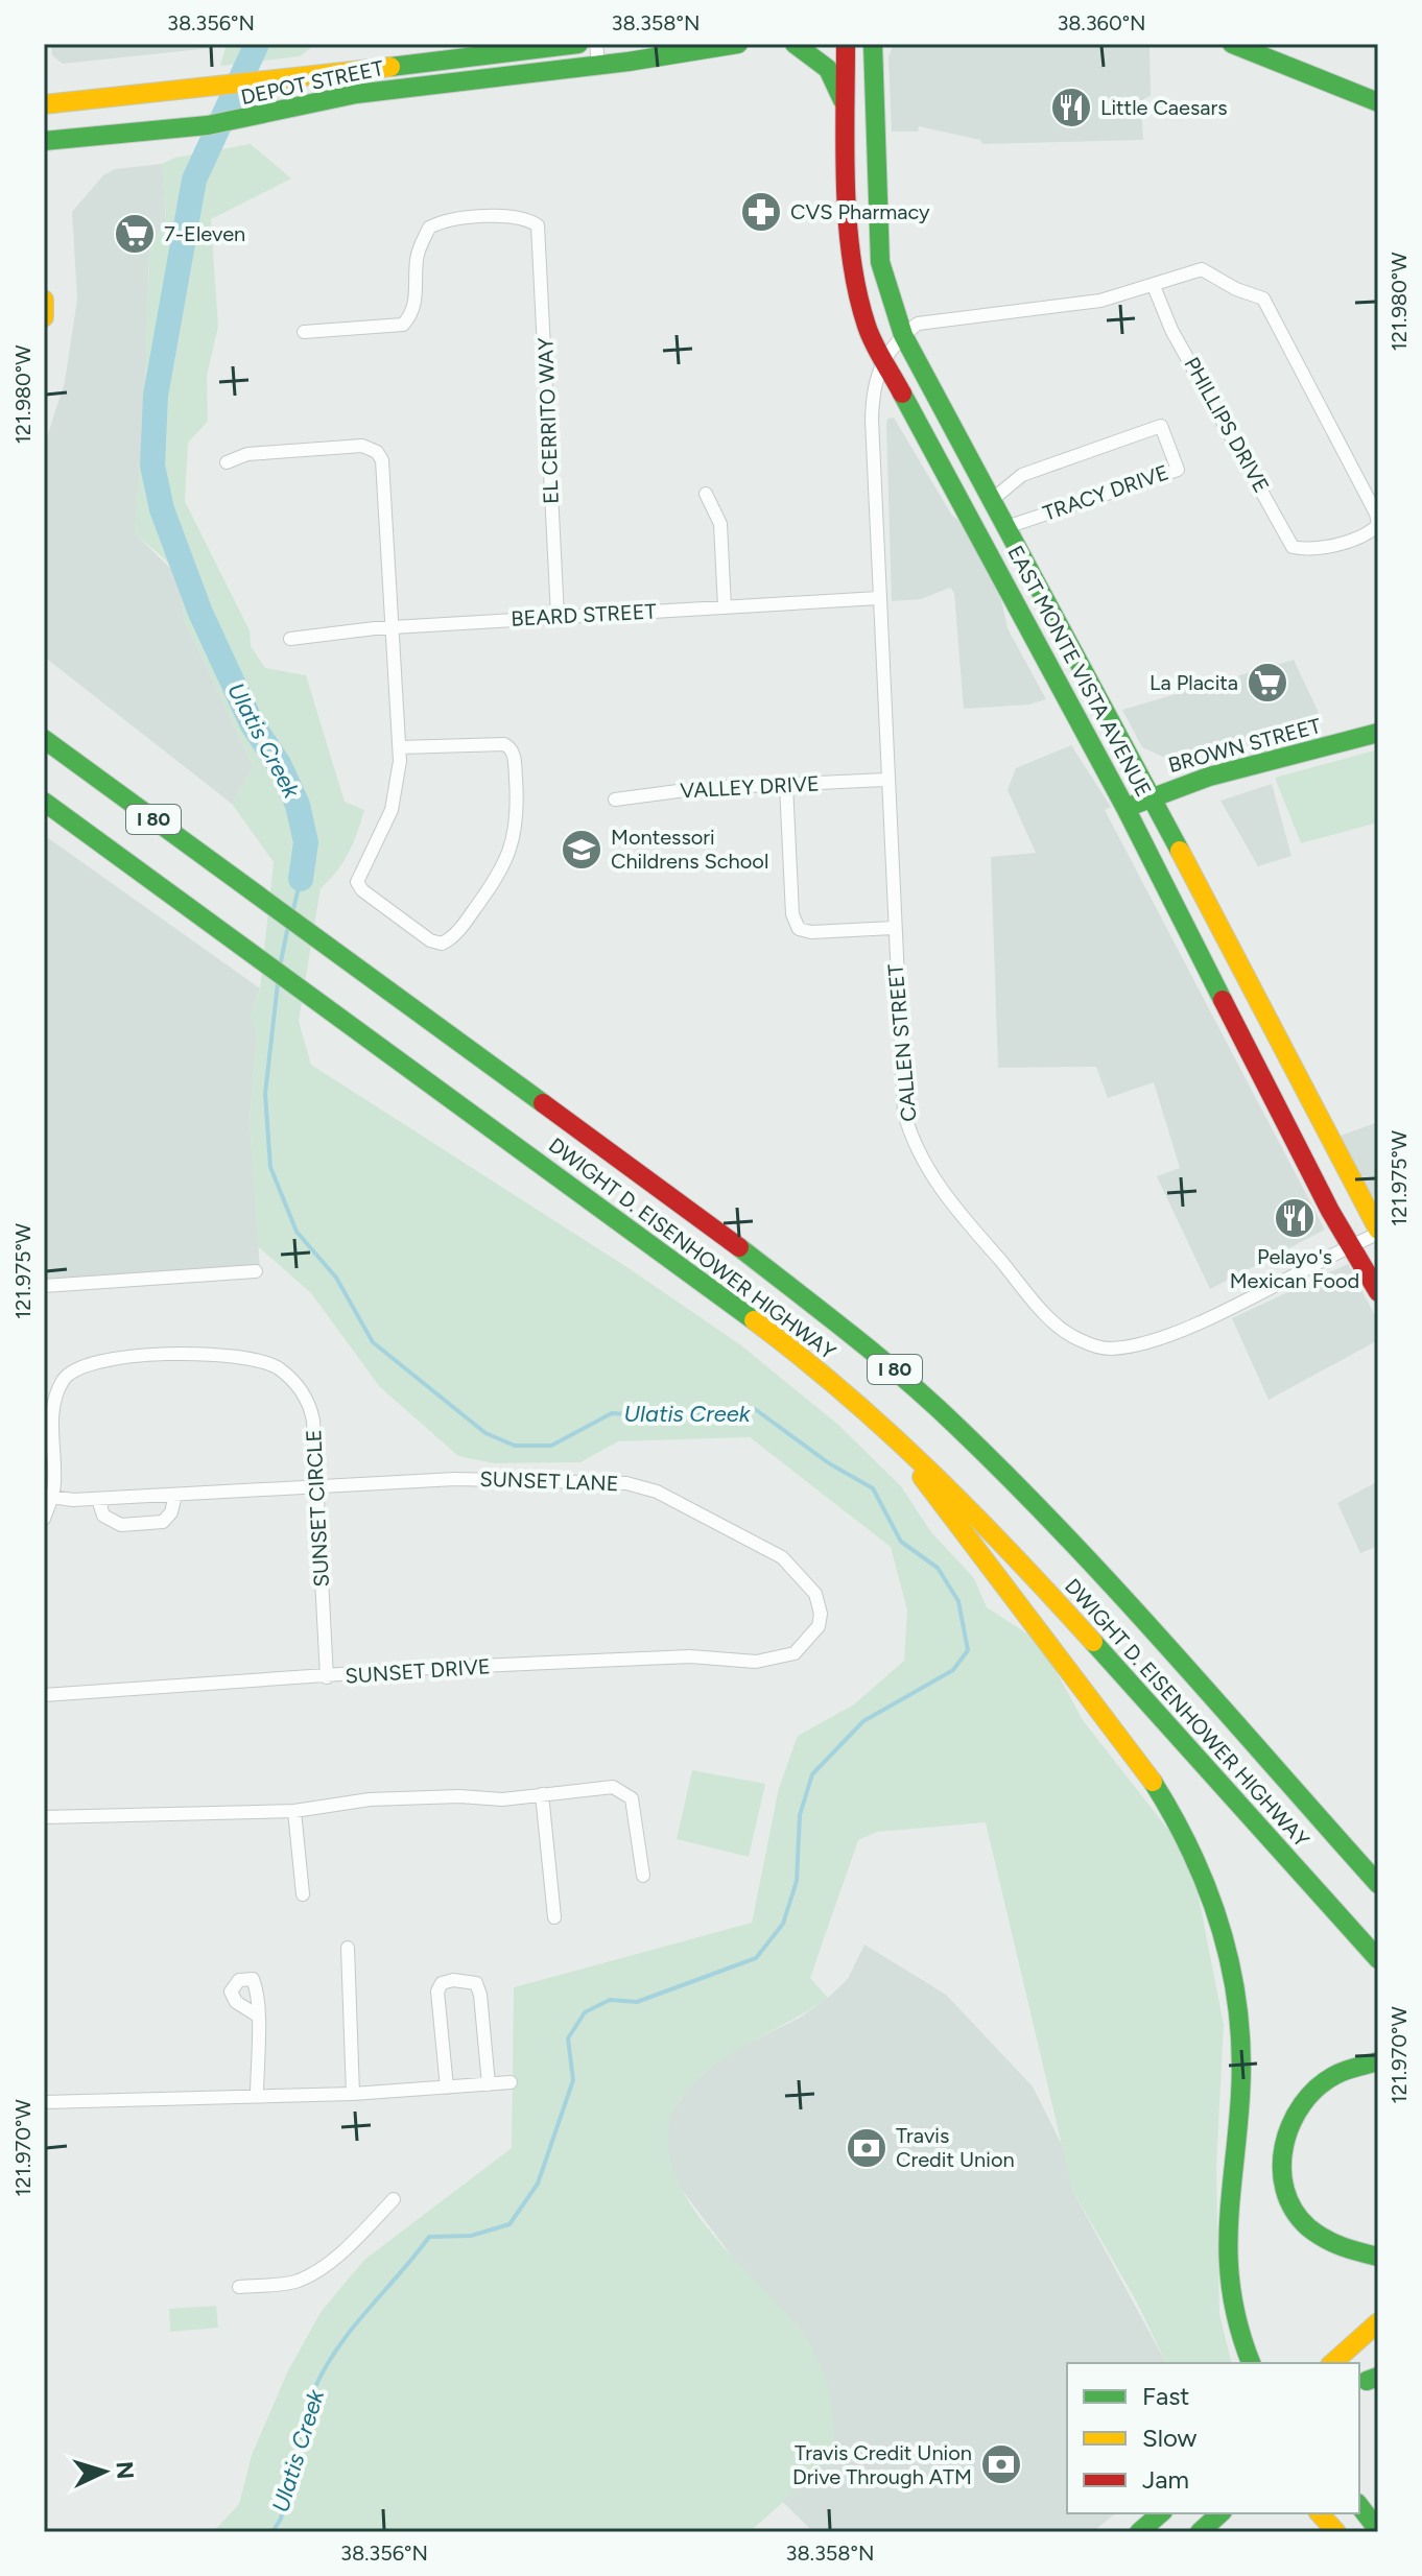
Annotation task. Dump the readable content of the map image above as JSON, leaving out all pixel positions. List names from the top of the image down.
{
  "streets": {
    "main road": [
      "DEPOT STREET",
      "EAST MONTE VISTA AVENUE",
      "BROWN STREET",
      "I 80",
      "DWIGHT D. EISENHOWER HIGHWAY"
    ],
    "street": [
      "EL CERRITO WAY",
      "PHILLIPS DRIVE",
      "TRACY DRIVE",
      "BEARD STREET",
      "VALLEY DRIVE",
      "CALLEN STREET",
      "SUNSET LANE",
      "SUNSET CIRCLE",
      "SUNSET DRIVE"
    ]
  },
  "crossings": [
    ["EL CERRITO WAY", "BEARD STREET"],
    ["TRACY DRIVE", "EAST MONTE VISTA AVENUE"],
    ["BEARD STREET", "CALLEN STREET"],
    ["EAST MONTE VISTA AVENUE", "BROWN STREET"],
    ["EAST MONTE VISTA AVENUE", "CALLEN STREET"],
    ["VALLEY DRIVE", "CALLEN STREET"],
    ["SUNSET LANE", "SUNSET CIRCLE"],
    ["SUNSET LANE", "SUNSET DRIVE"],
    ["SUNSET CIRCLE", "SUNSET DRIVE"]
  ],
  "water": ["Ulatis Creek"],
  "places": {
    "restaurant": ["Little Caesars", "Pelayo's Mexican Food"],
    "pharmacy": ["CVS Pharmacy"],
    "supermarket": ["7-Eleven", "La Placita"],
    "school or university": ["Montessori Childrens School"],
    "bank": ["Travis Credit Union", "Travis Credit Union Drive Through ATM"]
  },
  "legend": ["Fast", "Slow", "Jam"],
  "north": "right",
  "coordinates": [
    "38.356°N",
    "38.358°N",
    "38.360°N",
    "121.980°W",
    "121.975°W",
    "121.970°W"
  ]
}
